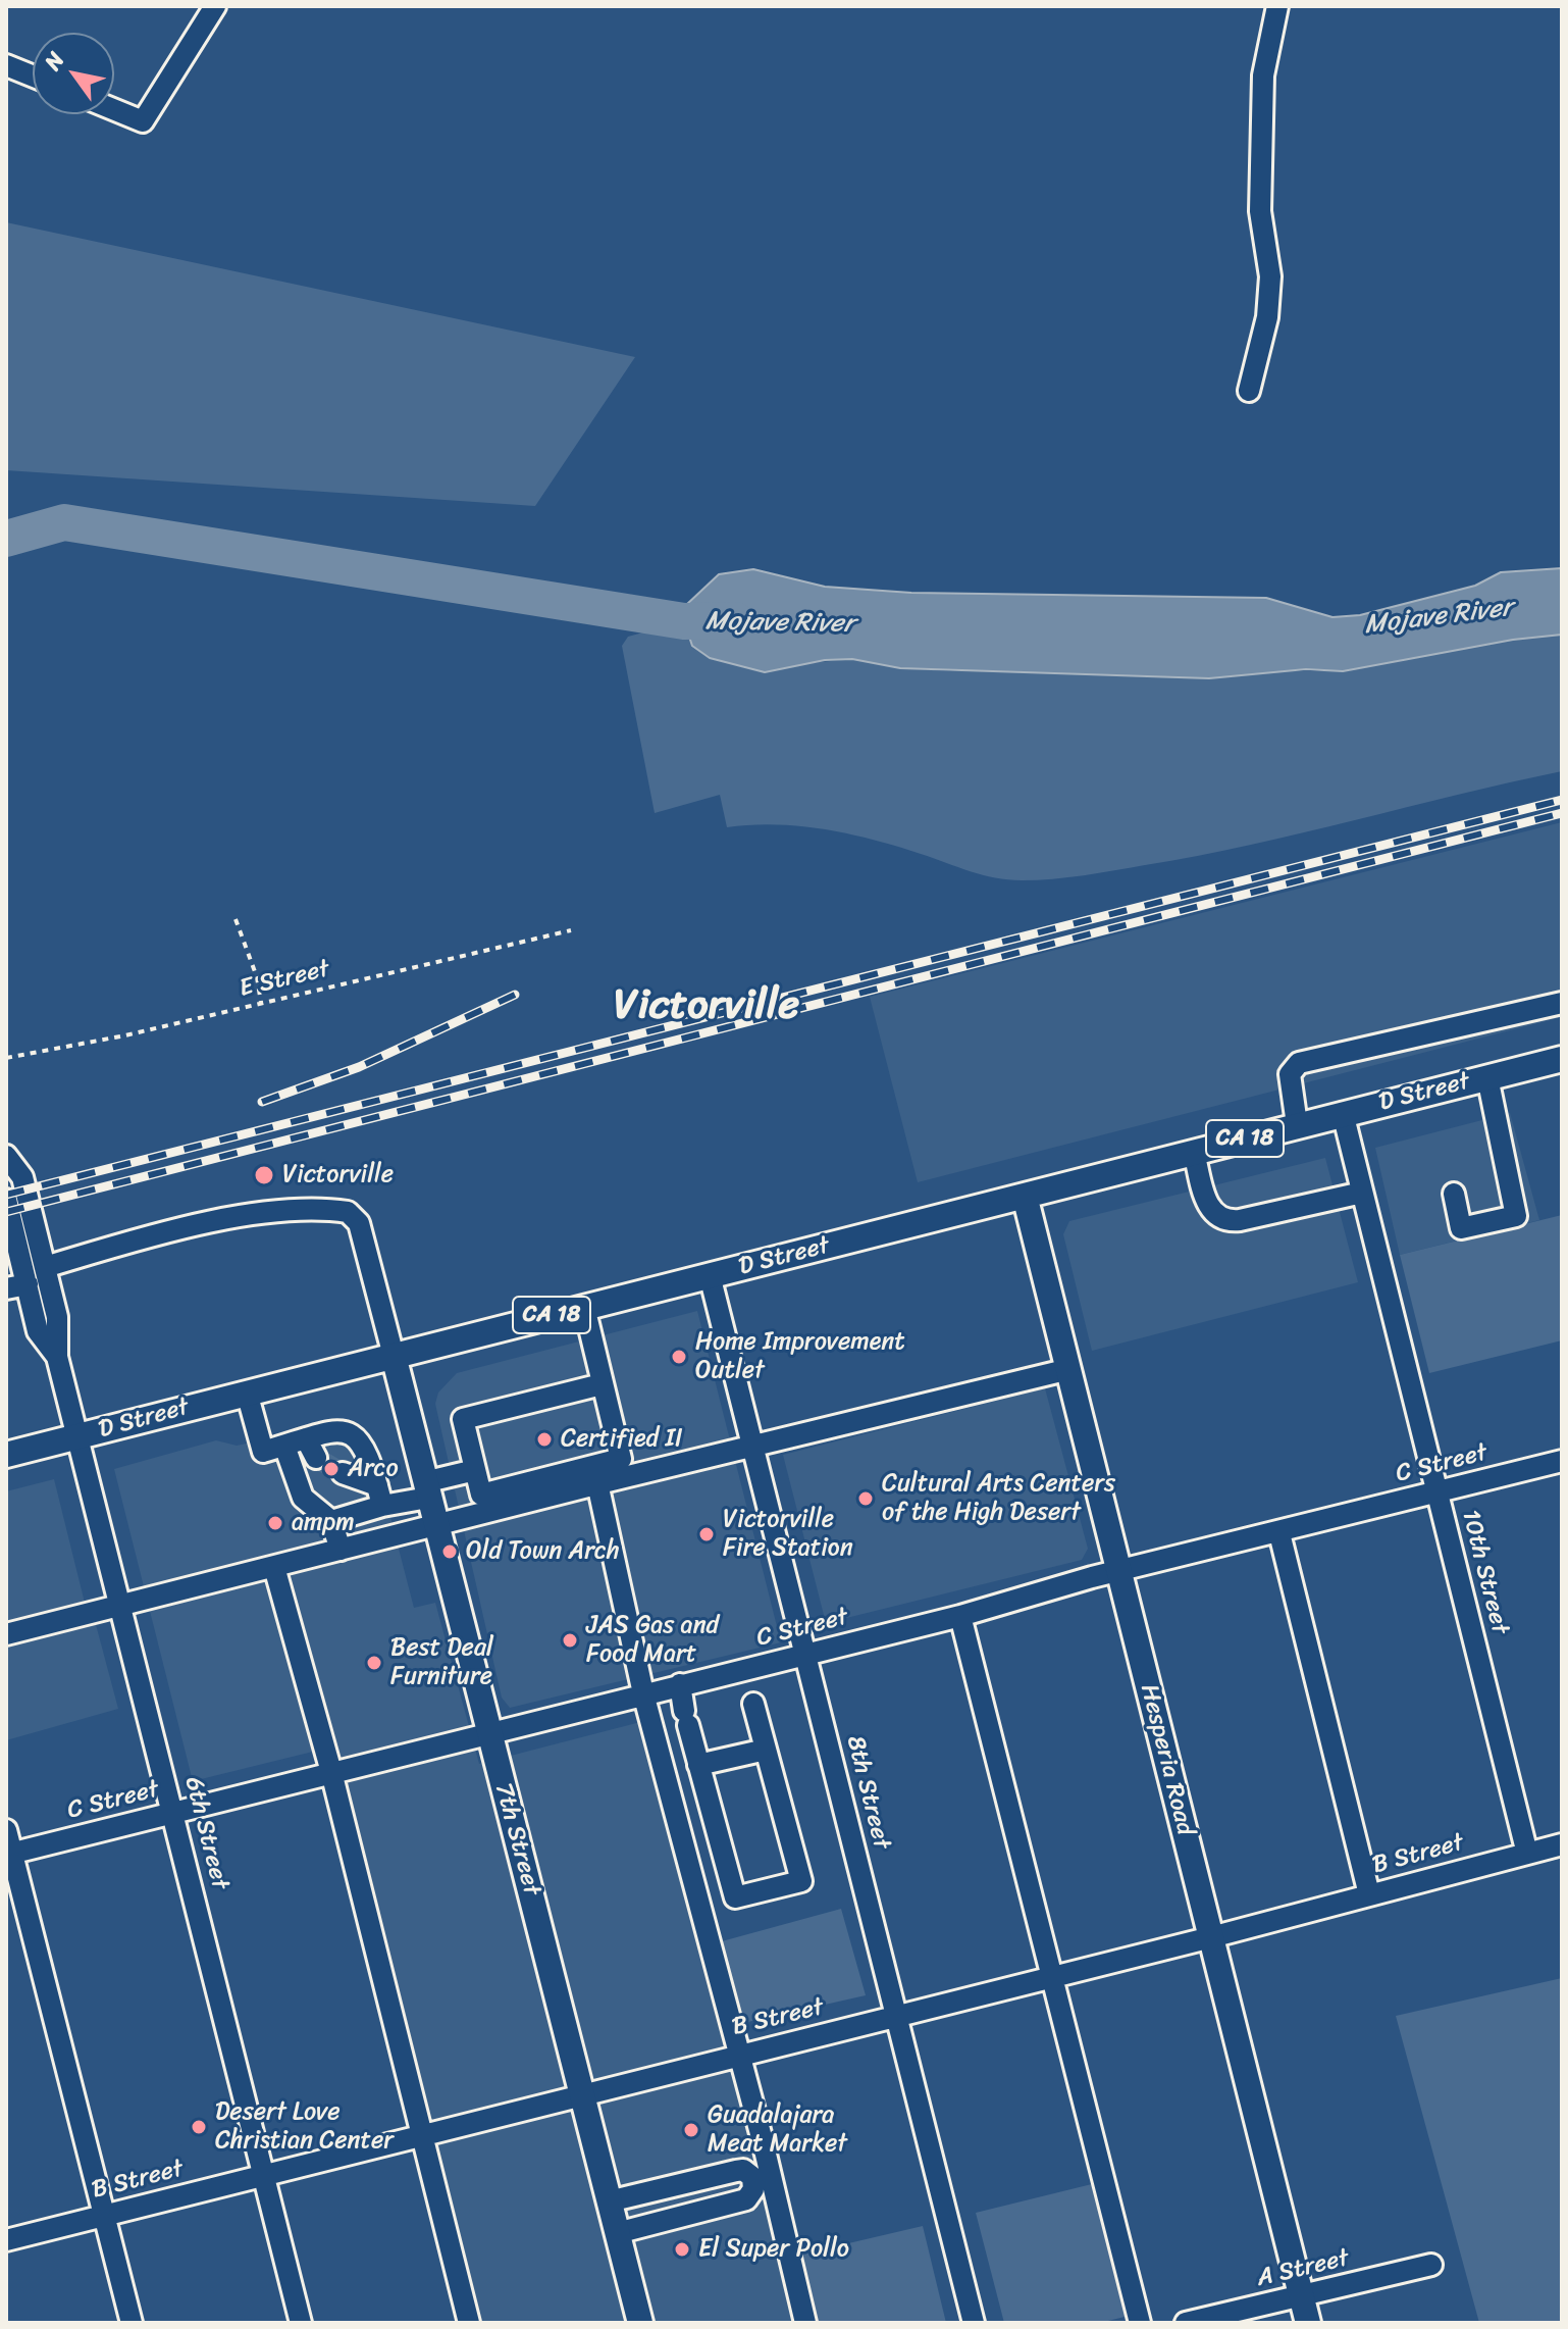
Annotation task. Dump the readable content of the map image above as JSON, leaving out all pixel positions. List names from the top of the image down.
{
  "streets": {
    "main road": [
      "D Street",
      "CA 18",
      "Hesperia Road",
      "7th Street"
    ],
    "street": [
      "C Street",
      "10th Street",
      "8th Street",
      "6th Street",
      "B Street",
      "A Street"
    ],
    "path": ["E Street"]
  },
  "crossings": [
    ["D Street", "10th Street"],
    ["D Street", "Hesperia Road"],
    ["D Street", "8th Street"],
    ["D Street", "6th Street"],
    ["D Street", "7th Street"],
    ["C Street", "10th Street"],
    ["C Street", "Hesperia Road"],
    ["C Street", "8th Street"],
    ["C Street", "6th Street"],
    ["C Street", "7th Street"],
    ["10th Street", "B Street"],
    ["Hesperia Road", "B Street"],
    ["Hesperia Road", "A Street"],
    ["8th Street", "B Street"],
    ["6th Street", "B Street"],
    ["7th Street", "B Street"]
  ],
  "districts": ["Victorville"],
  "water": ["Mojave River"],
  "places": [
    "Victorville",
    "Home Improvement Outlet",
    "Certified II",
    "Arco",
    "Cultural Arts Centers of the High Desert",
    "ampm",
    "Victorville Fire Station",
    "Old Town Arch",
    "JAS Gas and Food Mart",
    "Best Deal Furniture",
    "Desert Love Christian Center",
    "Guadalajara Meat Market",
    "El Super Pollo"
  ],
  "north": "top left"
}
